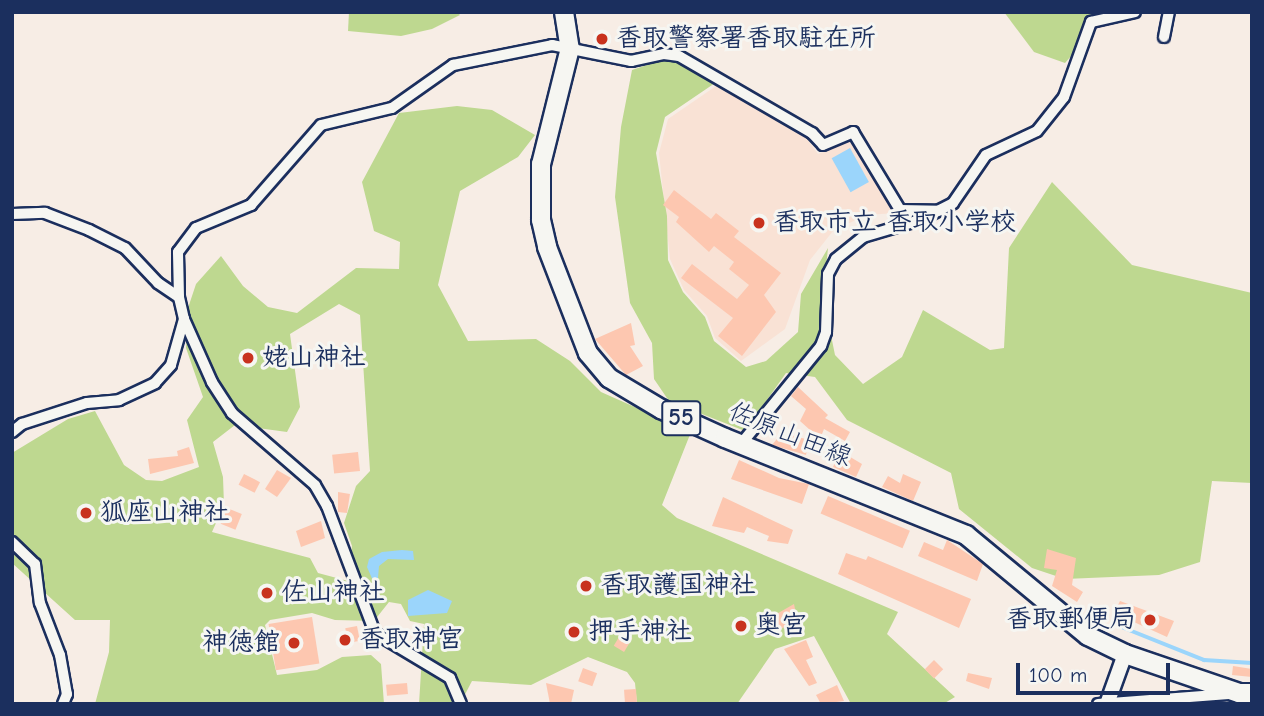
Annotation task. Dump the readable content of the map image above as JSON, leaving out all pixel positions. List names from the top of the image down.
{
  "streets": {
    "main road": ["55", "佐原山田線"]
  },
  "places": [
    "香取警察署香取駐在所",
    "香取市立 香取小学校",
    "姥山神社",
    "狐座山神社",
    "香取護国神社",
    "佐山神社",
    "香取郵便局",
    "奥宮",
    "押手神社",
    "香取神宮",
    "神徳館"
  ],
  "scale_bar": "100 m"
}
